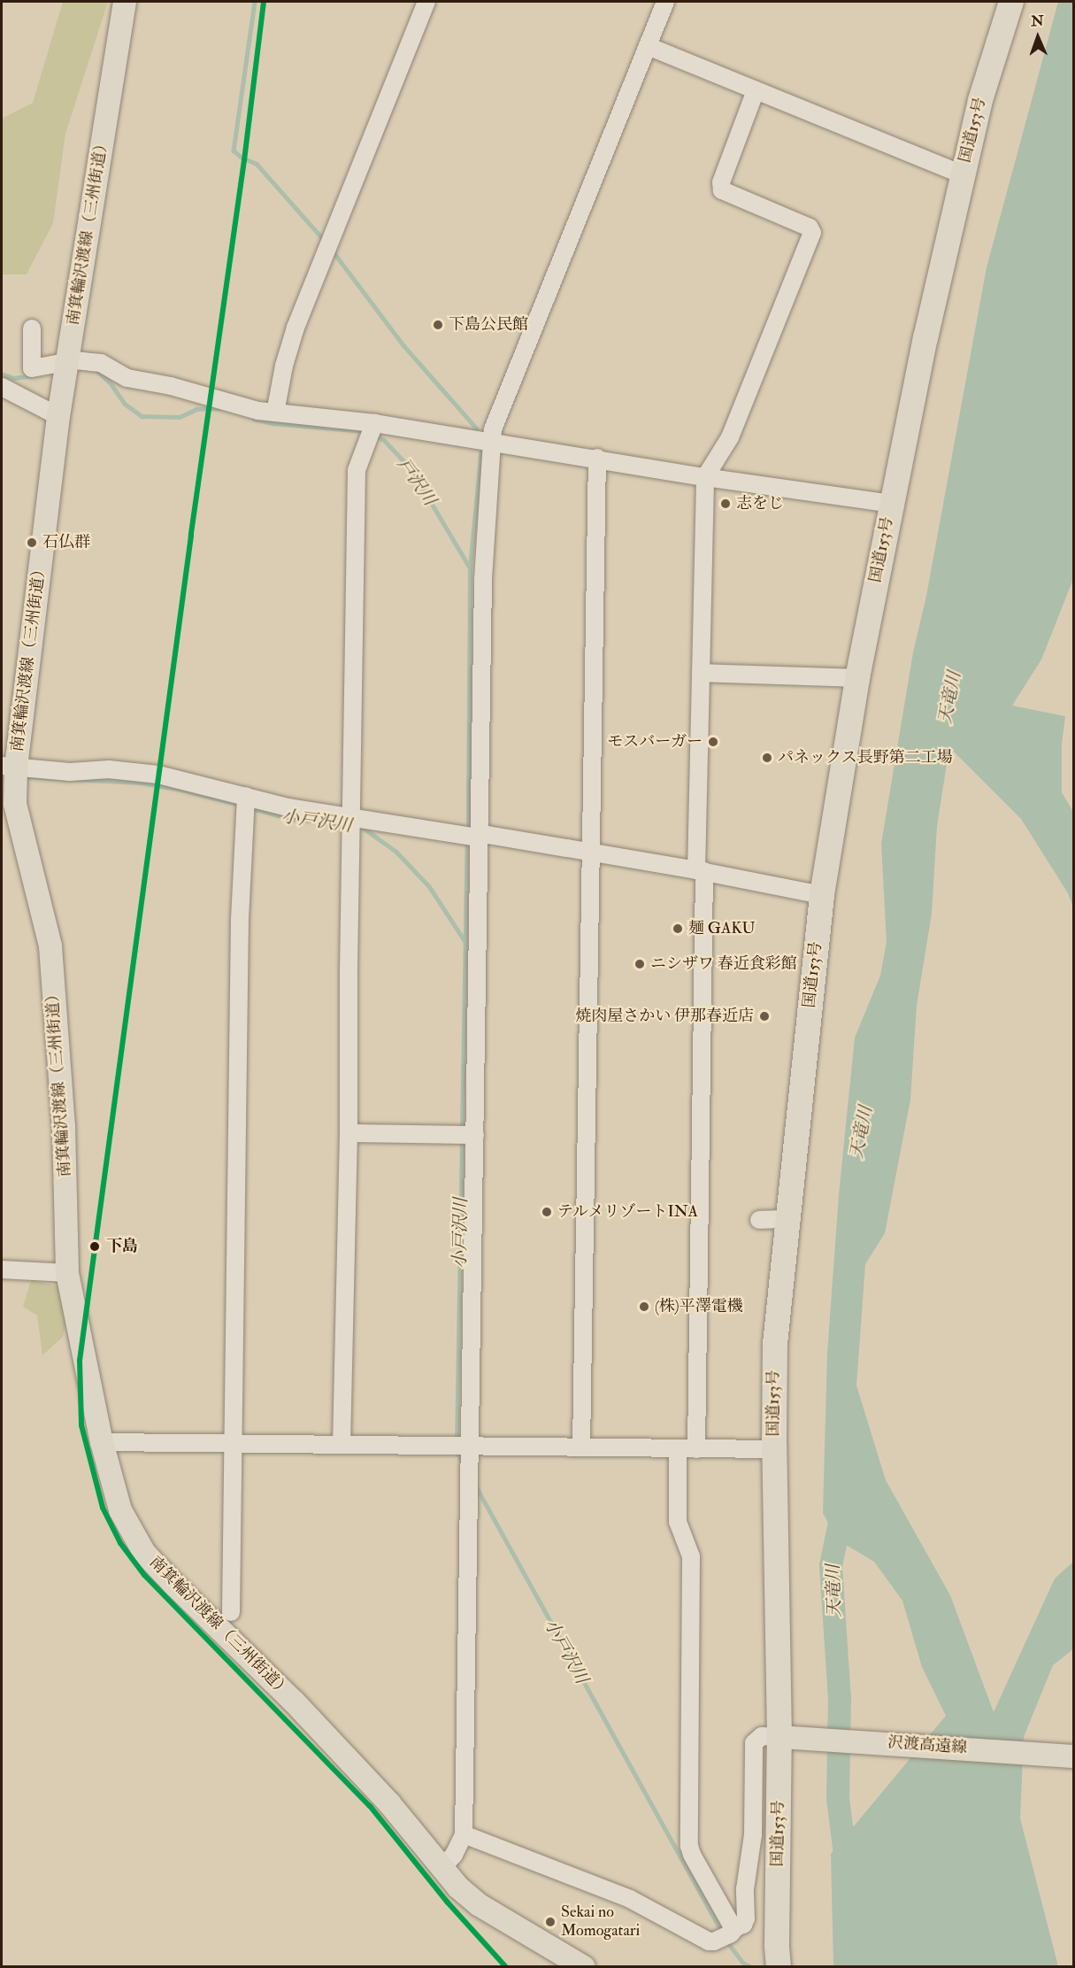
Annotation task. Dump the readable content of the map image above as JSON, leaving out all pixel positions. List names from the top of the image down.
{
  "streets": {
    "highway": ["国道153号"],
    "main road": ["南箕輪沢渡線（三州街道）", "沢渡高遠線"]
  },
  "crossings": [
    ["国道153号", "沢渡高遠線"]
  ],
  "water": ["戸沢川", "天竜川", "小戸沢川"],
  "places": [
    "下島公民館",
    "志をじ",
    "石仏群",
    "モスバーガー",
    "パネックス長野第二工場",
    "麺 GAKU",
    "ニシザワ 春近食彩館",
    "焼肉屋さかい 伊那春近店",
    "テルメリゾートINA",
    "下島",
    "(株)平澤電機",
    "Sekai no Momogatari"
  ],
  "north": "top"
}
